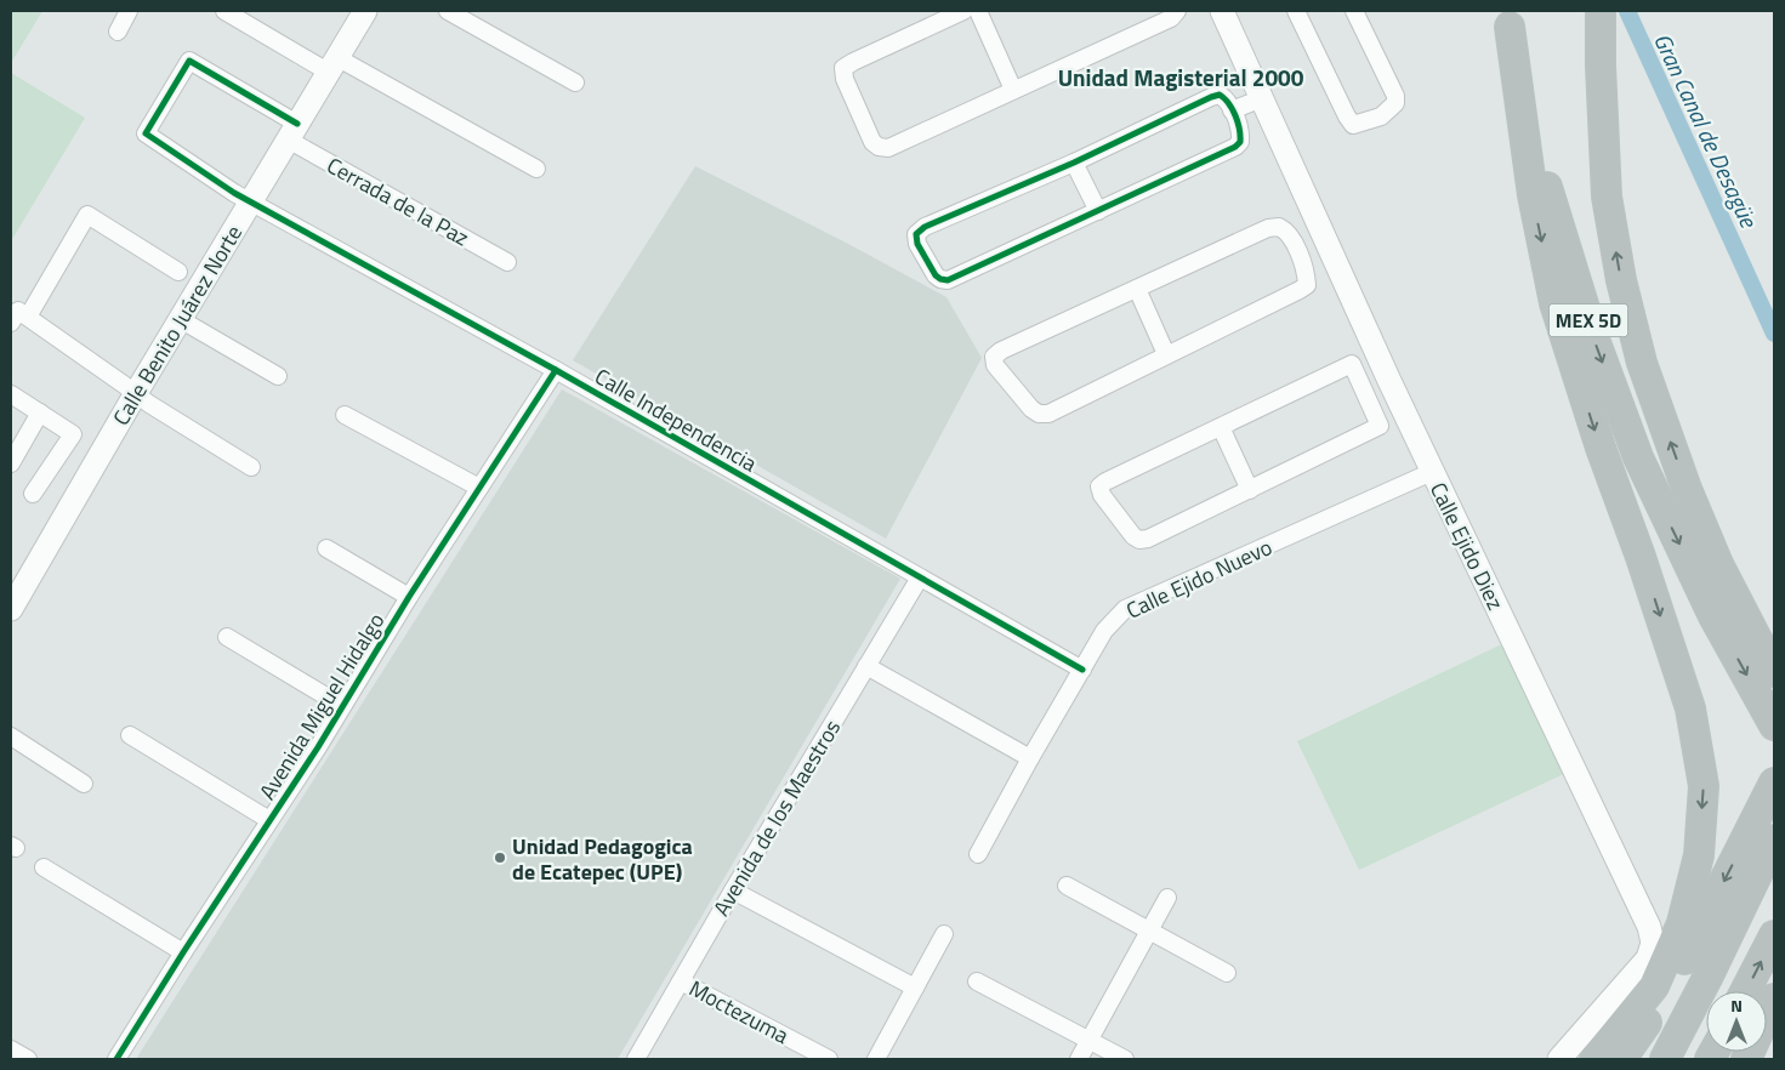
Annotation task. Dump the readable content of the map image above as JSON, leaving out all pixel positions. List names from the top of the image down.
{
  "streets": {
    "highway": ["MEX 5D"],
    "main road": ["Calle Benito Juárez Norte", "Calle Ejido Diez"],
    "street": [
      "Cerrada de la Paz",
      "Calle Independencia",
      "Calle Ejido Nuevo",
      "Avenida Miguel Hidalgo",
      "Avenida de los Maestros",
      "Moctezuma"
    ]
  },
  "crossings": [
    ["Cerrada de la Paz", "Calle Benito Juárez Norte"],
    ["Cerrada de la Paz", "Calle Independencia"],
    ["Calle Benito Juárez Norte", "Calle Independencia"],
    ["Calle Independencia", "Calle Ejido Nuevo"],
    ["Calle Independencia", "Avenida Miguel Hidalgo"],
    ["Calle Independencia", "Avenida de los Maestros"],
    ["Calle Ejido Diez", "Calle Ejido Nuevo"],
    ["Avenida de los Maestros", "Moctezuma"]
  ],
  "districts": ["Unidad Magisterial 2000"],
  "water": ["Gran Canal de Desagüe"],
  "places": ["Unidad Pedagogica de Ecatepec (UPE)"],
  "north": "top"
}
